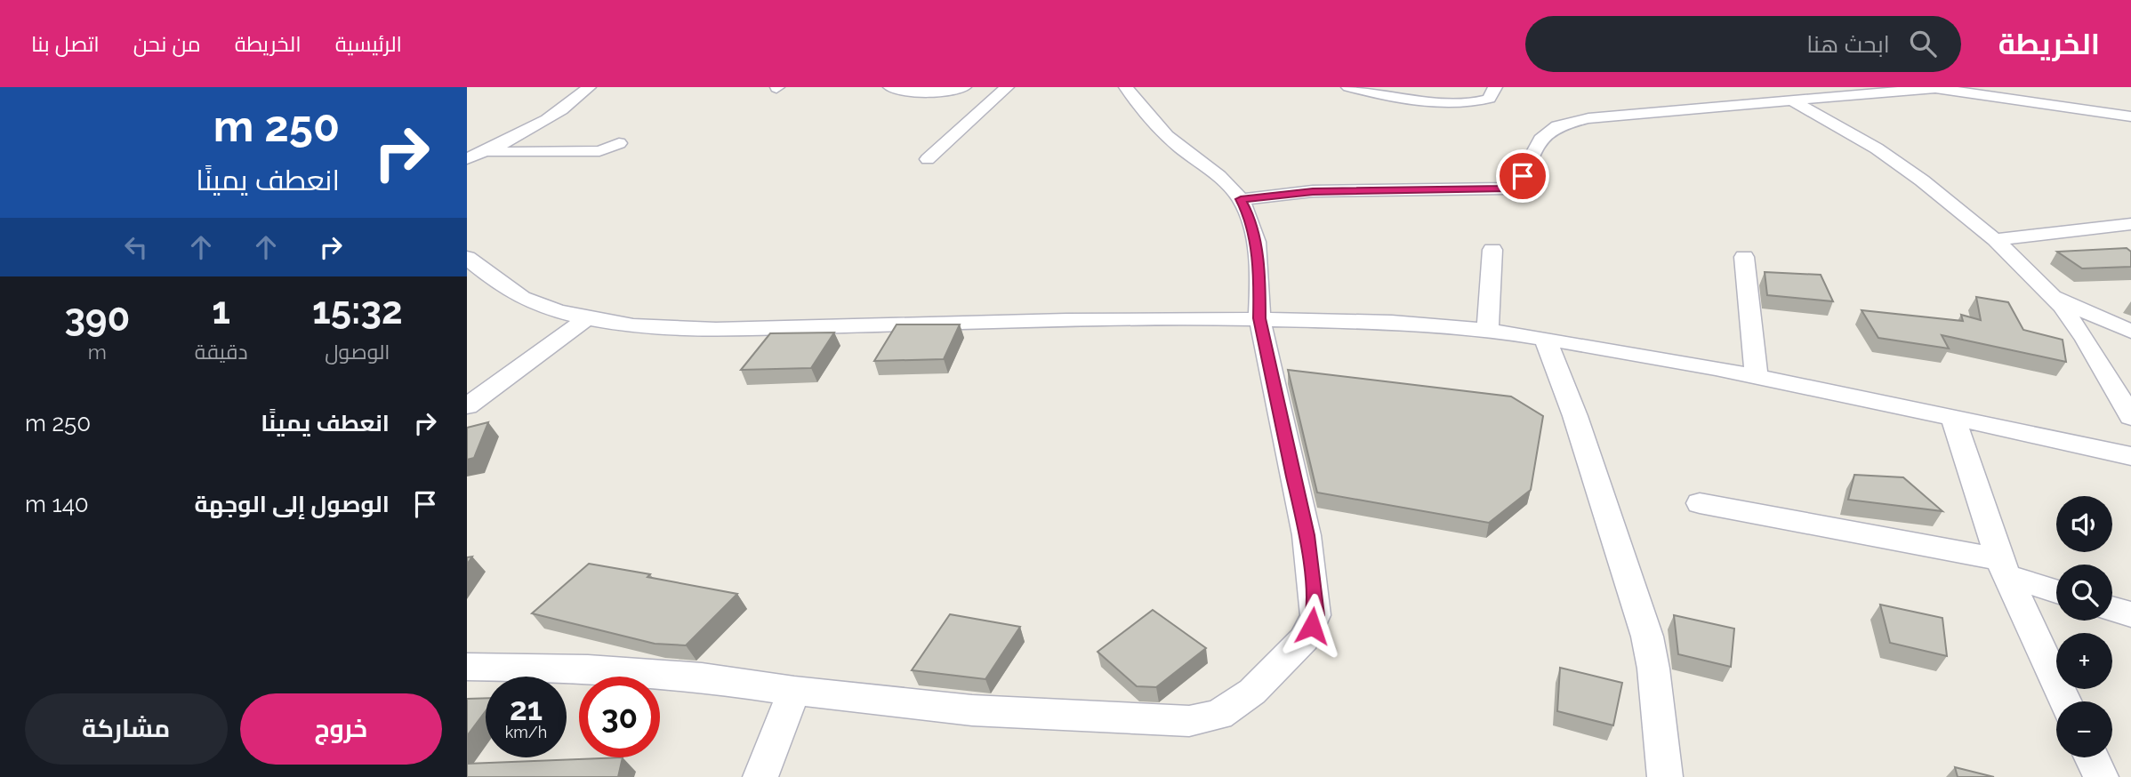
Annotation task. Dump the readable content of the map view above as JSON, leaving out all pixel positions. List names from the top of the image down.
{
  "page": {
    "header": "الخريطة",
    "search": "ابحث هنا",
    "nav": [
      "الرئيسية",
      "الخريطة",
      "من نحن",
      "اتصل بنا"
    ],
    "turn": ["250 m", "انعطف يمينًا"],
    "eta": [
      "15:32",
      "الوصول",
      "1",
      "دقيقة",
      "390",
      "m"
    ],
    "list": [
      {
        "name": "انعطف يمينًا",
        "value": "250 m"
      },
      {
        "name": "الوصول إلى الوجهة",
        "value": "140 m"
      }
    ],
    "map_buttons": ["+", "−"],
    "speed": "21 km/h",
    "limit": "30",
    "buttons": ["خروج", "مشاركة"]
  }
}
